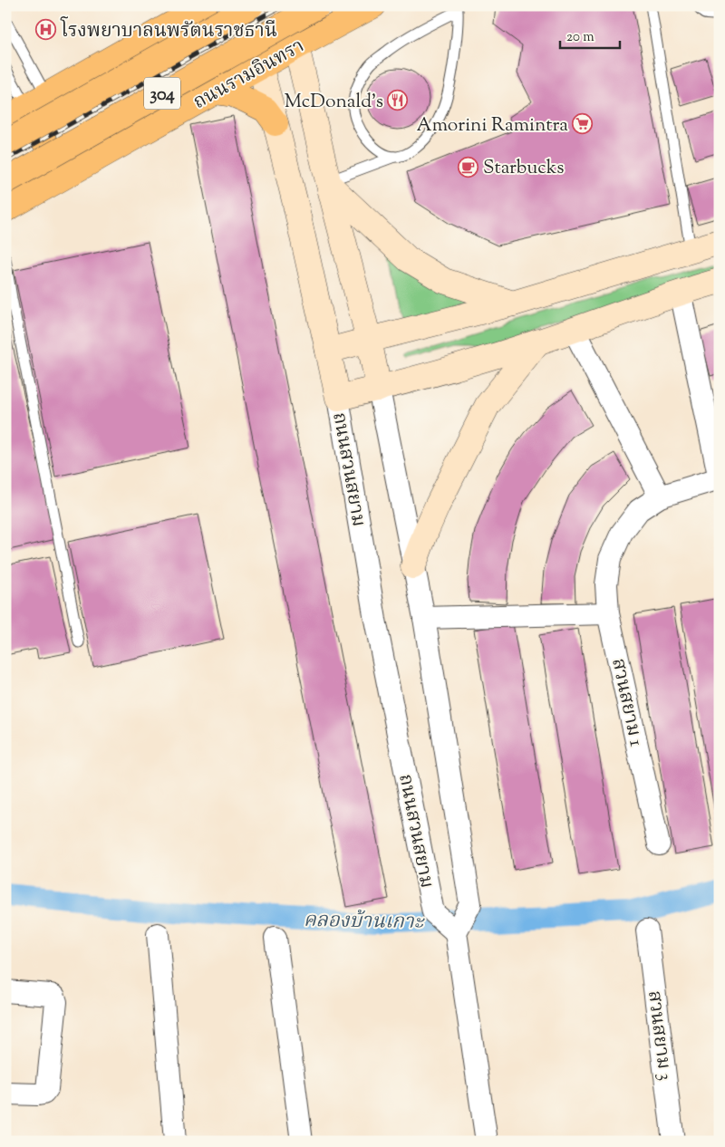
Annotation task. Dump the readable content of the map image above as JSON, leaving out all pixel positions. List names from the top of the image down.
{
  "streets": {
    "highway": ["ถนนรามอินทรา", "304"],
    "street": ["ถนนสวนสยาม", "สวนสยาม 1", "สวนสยาม 3"]
  },
  "crossings": [
    ["ถนนรามอินทรา", "ถนนสวนสยาม"]
  ],
  "water": ["คลองบ้านเกาะ"],
  "places": {
    "hospital": ["โรงพยาบาลนพรัตนราชธานี"],
    "restaurant": ["McDonald's"],
    "supermarket": ["Amorini Ramintra"],
    "cafe": ["Starbucks"]
  },
  "scale_bar": "20 m"
}
